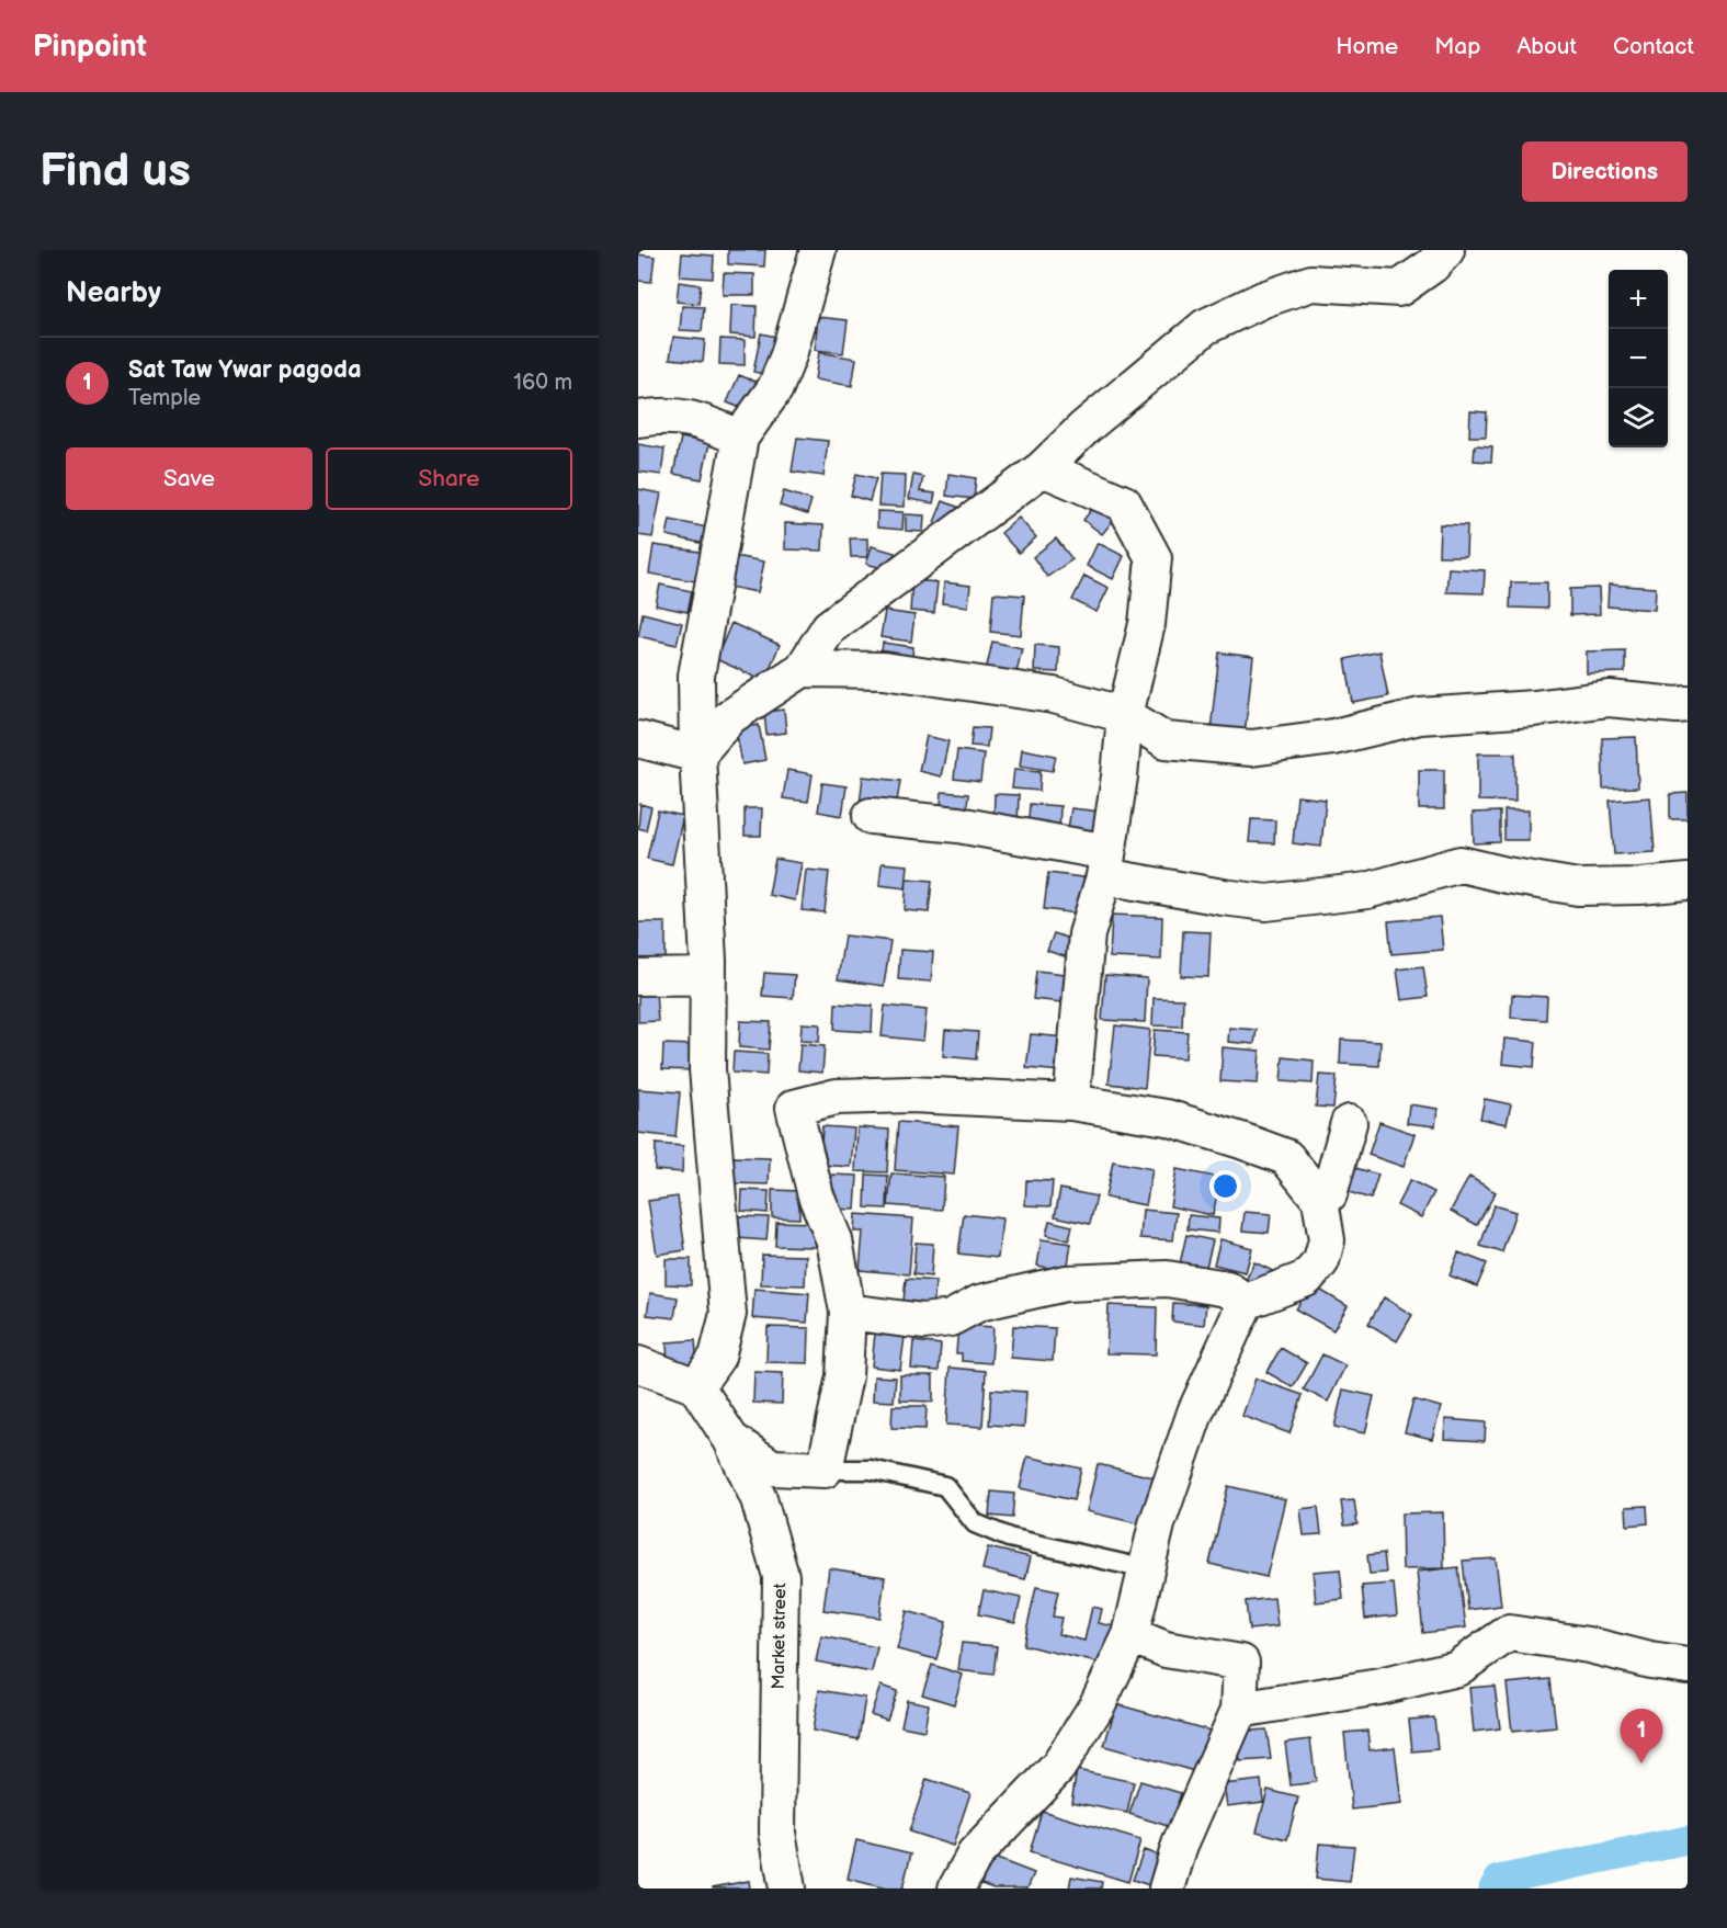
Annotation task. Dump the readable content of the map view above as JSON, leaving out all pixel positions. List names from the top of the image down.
{
  "streets": {
    "street": ["Market street"]
  },
  "page": {
    "header": "Pinpoint",
    "nav": [
      "Home",
      "Map",
      "About",
      "Contact"
    ],
    "buttons": [
      "Directions",
      ["Save", "Share"]
    ],
    "title": "Find us",
    "heading": "Nearby",
    "map_buttons": ["+", "−"],
    "list": [
      {
        "mark": "1",
        "name": "Sat Taw Ywar pagoda",
        "note": "Temple",
        "value": "160 m"
      }
    ],
    "pins": "1"
  }
}
